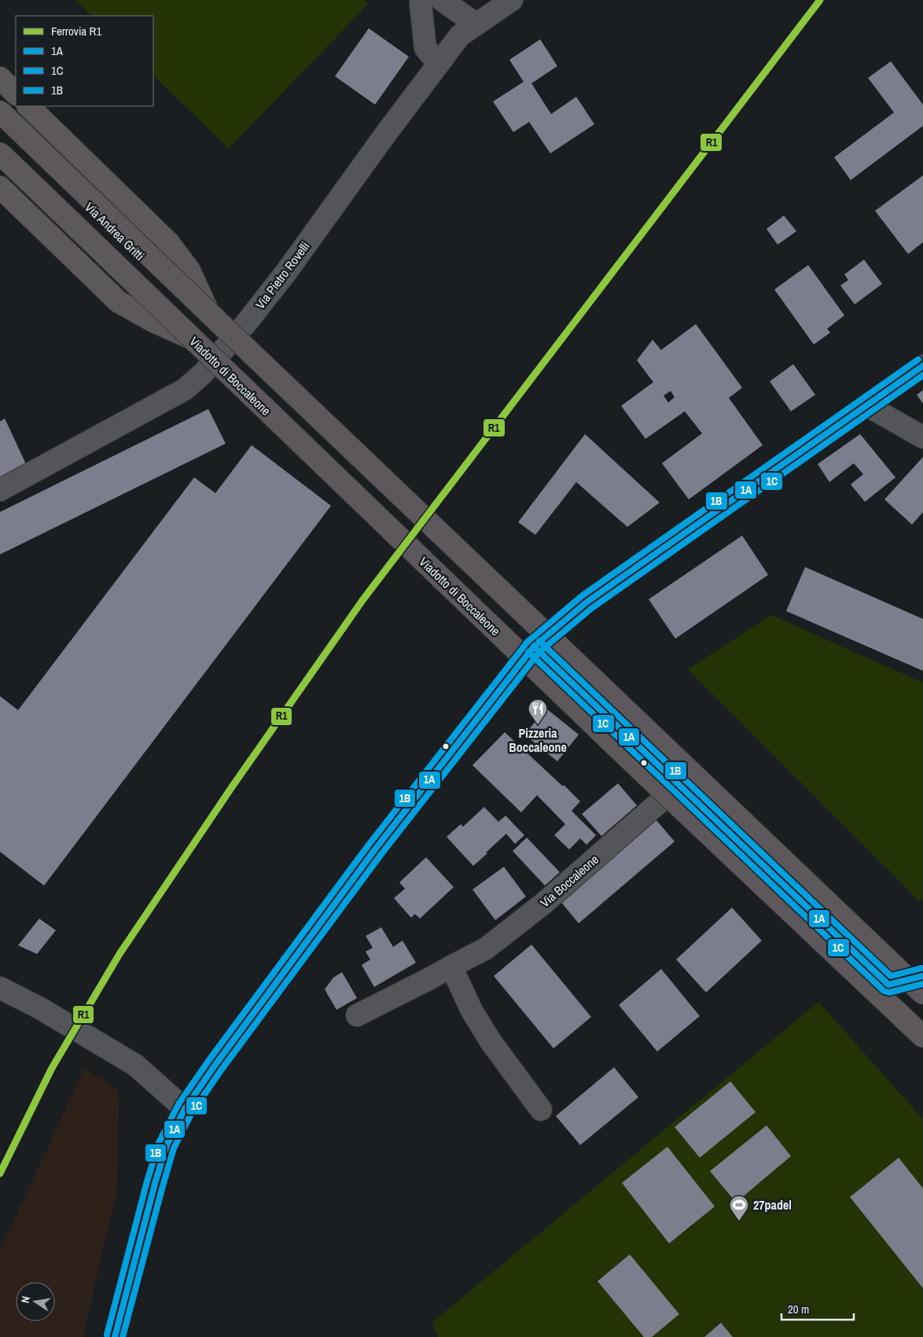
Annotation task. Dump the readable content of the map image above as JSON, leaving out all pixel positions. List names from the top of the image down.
{
  "streets": {
    "highway": ["Viadotto di Boccaleone"],
    "street": ["Via Andrea Gritti", "Via Pietro Rovelli", "Via Boccaleone"]
  },
  "crossings": [
    ["Via Andrea Gritti", "Via Pietro Rovelli"]
  ],
  "places": {
    "restaurant": ["Pizzeria Boccaleone"],
    "sports": ["27padel"]
  },
  "lines": [
    "rail line R1",
    "transit line 1B",
    "transit line 1A",
    "transit line 1C"
  ],
  "legend": [
    "Ferrovia R1",
    "1A",
    "1C",
    "1B"
  ],
  "scale_bar": "20 m",
  "north": "left"
}
